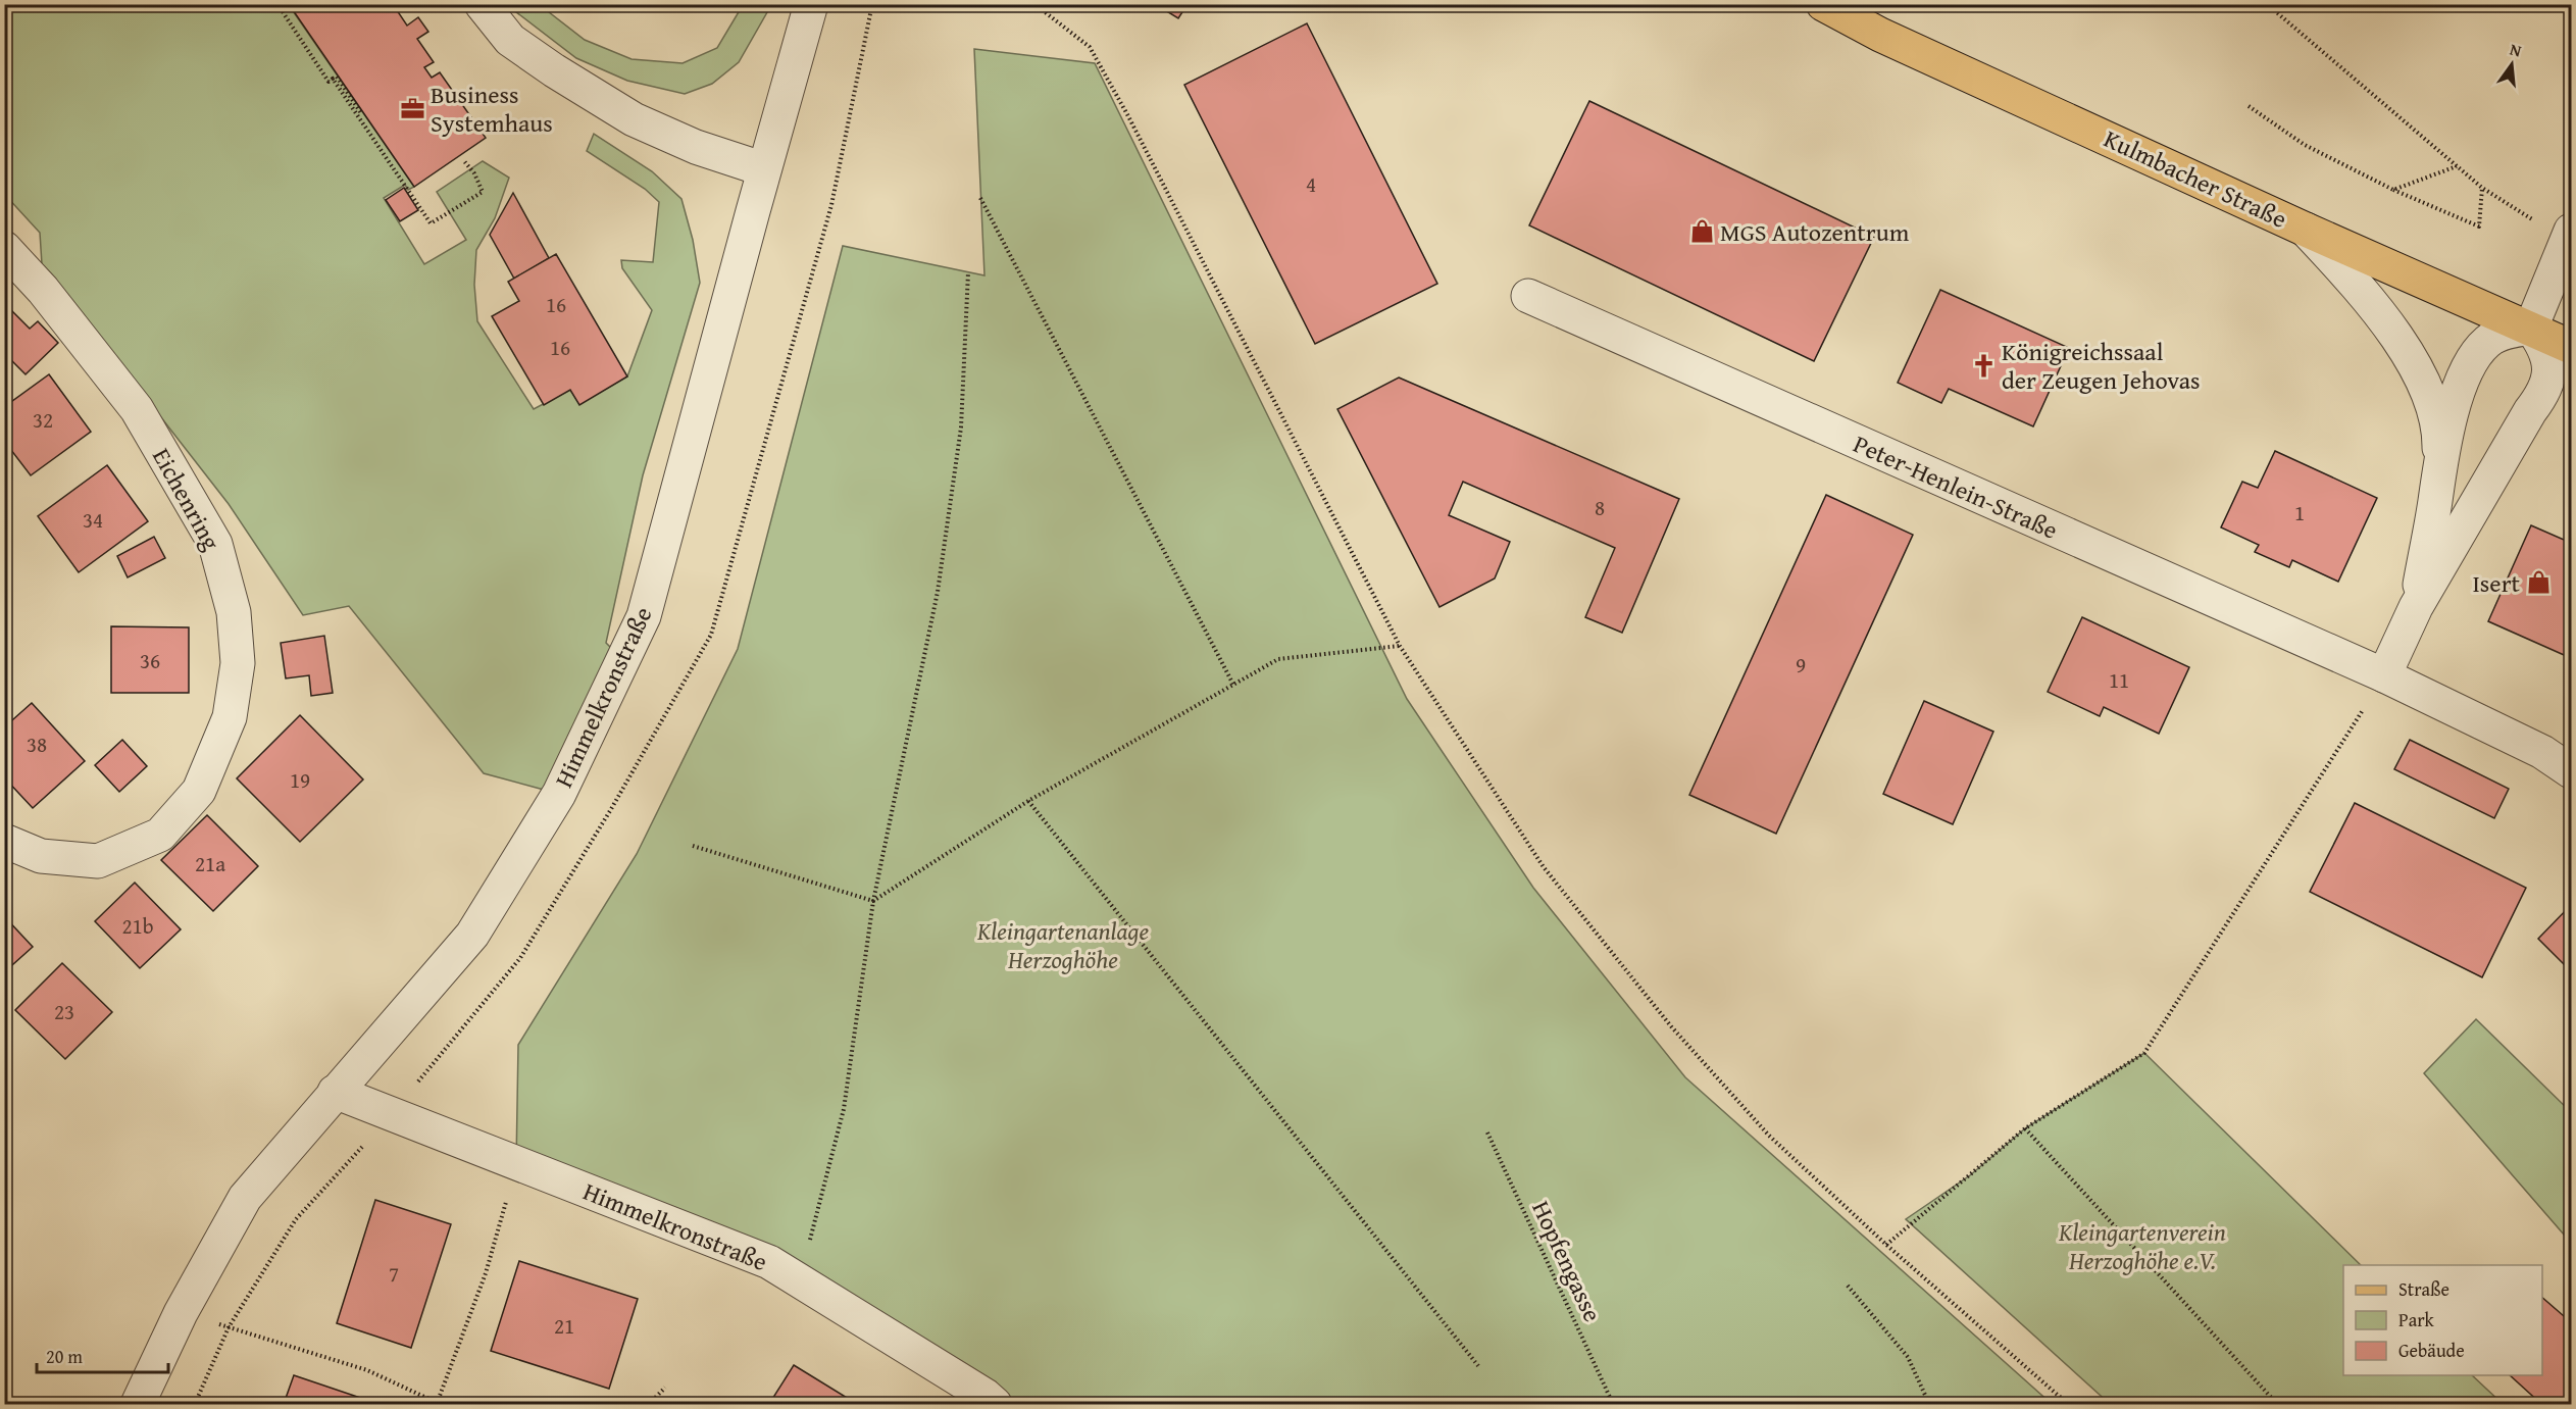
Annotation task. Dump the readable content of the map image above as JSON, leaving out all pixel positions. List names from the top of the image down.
{
  "streets": {
    "main road": ["Kulmbacher Straße"],
    "street": ["Peter-Henlein-Straße", "Eichenring", "Himmelkronstraße"],
    "path": ["Hopfengasse"]
  },
  "parks": ["Kleingartenanlage Herzoghöhe", "Kleingartenverein Herzoghöhe e.V."],
  "places": {
    "office": ["Business Systemhaus"],
    "shop": ["MGS Autozentrum", "Isert"],
    "church": ["Königreichssaal der Zeugen Jehovas"]
  },
  "house_numbers": [
    "4",
    "16",
    "16",
    "32",
    "8",
    "1",
    "34",
    "36",
    "9",
    "11",
    "38",
    "19",
    "21a",
    "21b",
    "23",
    "7",
    "21"
  ],
  "legend": ["Straße", "Park", "Gebäude"],
  "scale_bar": "20 m",
  "north": "top"
}
